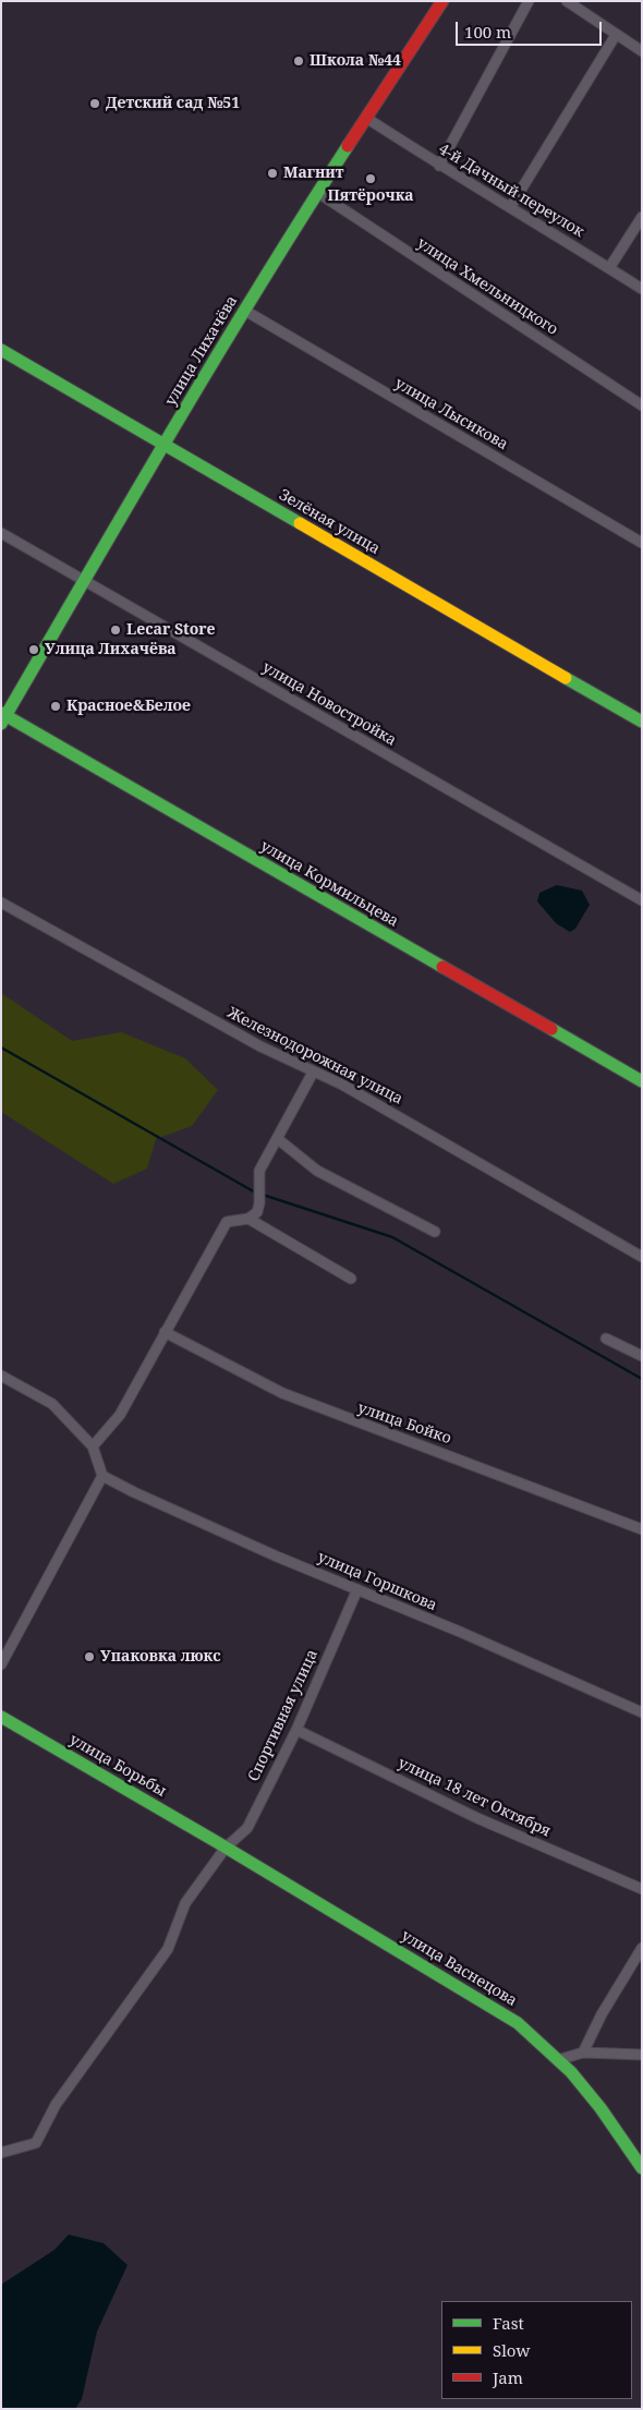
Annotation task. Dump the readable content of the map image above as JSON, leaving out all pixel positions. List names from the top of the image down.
{
  "streets": {
    "street": [
      "4-й Дачный переулок",
      "улица Хмельницкого",
      "улица Лихачёва",
      "улица Лысикова",
      "Зелёная улица",
      "улица Новостройка",
      "улица Кормильцева",
      "Железнодорожная улица",
      "улица Бойко",
      "улица Горшкова",
      "Спортивная улица",
      "улица Борьбы",
      "улица 18 лет Октября",
      "улица Васнецова"
    ]
  },
  "crossings": [
    ["4-й Дачный переулок", "улица Лихачёва"],
    ["улица Хмельницкого", "улица Лихачёва"],
    ["улица Лихачёва", "улица Лысикова"],
    ["улица Лихачёва", "Зелёная улица"],
    ["улица Лихачёва", "улица Новостройка"],
    ["улица Лихачёва", "улица Кормильцева"],
    ["улица Горшкова", "Спортивная улица"],
    ["Спортивная улица", "улица Борьбы"],
    ["Спортивная улица", "улица 18 лет Октября"],
    ["Спортивная улица", "улица Васнецова"],
    ["улица Борьбы", "улица Васнецова"]
  ],
  "places": [
    "Школа №44",
    "Детский сад №51",
    "Магнит",
    "Пятёрочка",
    "Lecar Store",
    "Улица Лихачёва",
    "Красное&Белое",
    "Упаковка люкс"
  ],
  "legend": ["Fast", "Slow", "Jam"],
  "scale_bar": "100 m"
}
